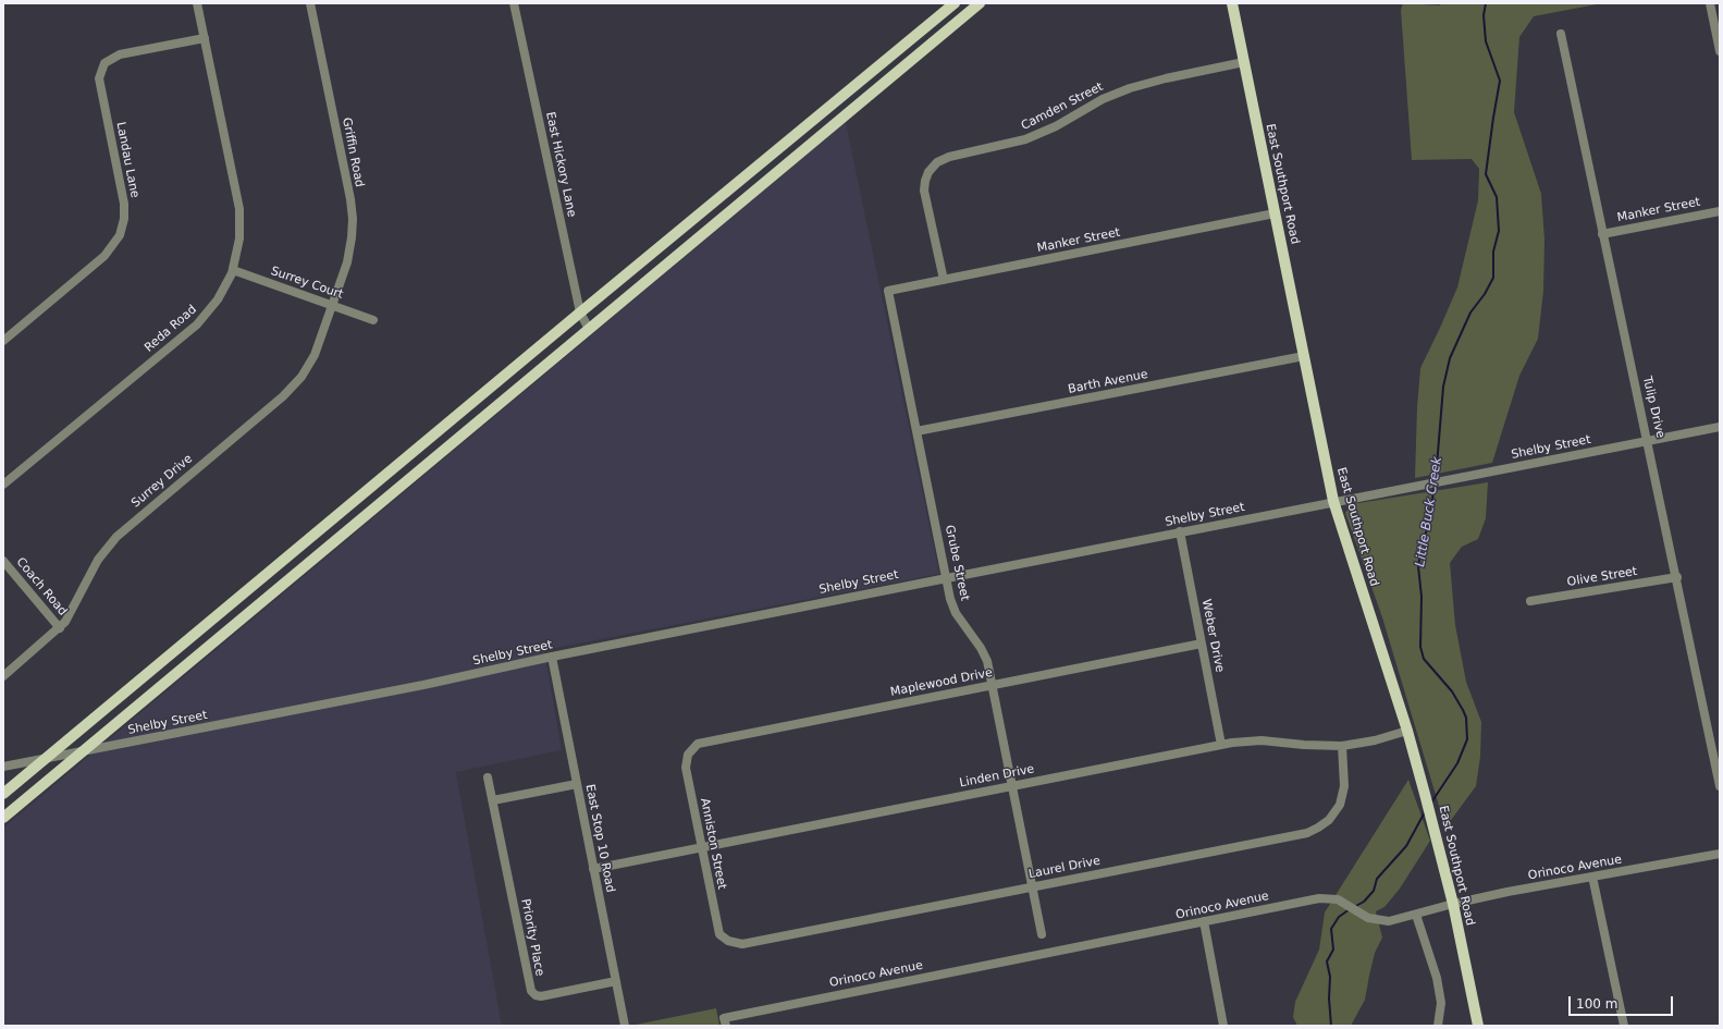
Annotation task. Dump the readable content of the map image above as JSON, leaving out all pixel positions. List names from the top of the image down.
{
  "streets": {
    "main road": ["East Southport Road"],
    "street": [
      "Camden Street",
      "Griffin Road",
      "Landau Lane",
      "East Hickory Lane",
      "Manker Street",
      "Surrey Court",
      "Reda Road",
      "Barth Avenue",
      "Tulip Drive",
      "Shelby Street",
      "Surrey Drive",
      "Grube Street",
      "Olive Street",
      "Coach Road",
      "Weber Drive",
      "Maplewood Drive",
      "Linden Drive",
      "East Stop 10 Road",
      "Anniston Street",
      "Laurel Drive",
      "Orinoco Avenue",
      "Priority Place"
    ]
  },
  "crossings": [
    ["Camden Street", "East Southport Road"],
    ["Camden Street", "Manker Street"],
    ["Griffin Road", "Surrey Court"],
    ["Griffin Road", "Surrey Drive"],
    ["Landau Lane", "Reda Road"],
    ["East Southport Road", "Manker Street"],
    ["East Southport Road", "Barth Avenue"],
    ["East Southport Road", "Shelby Street"],
    ["East Southport Road", "Linden Drive"],
    ["East Southport Road", "Orinoco Avenue"],
    ["Manker Street", "Tulip Drive"],
    ["Manker Street", "Grube Street"],
    ["Surrey Court", "Reda Road"],
    ["Surrey Court", "Surrey Drive"],
    ["Barth Avenue", "Grube Street"],
    ["Tulip Drive", "Shelby Street"],
    ["Tulip Drive", "Olive Street"],
    ["Shelby Street", "Grube Street"],
    ["Shelby Street", "Weber Drive"],
    ["Shelby Street", "East Stop 10 Road"],
    ["Surrey Drive", "Coach Road"],
    ["Grube Street", "Maplewood Drive"],
    ["Grube Street", "Linden Drive"],
    ["Grube Street", "Laurel Drive"],
    ["Weber Drive", "Maplewood Drive"],
    ["Weber Drive", "Linden Drive"],
    ["Maplewood Drive", "Anniston Street"],
    ["Linden Drive", "East Stop 10 Road"],
    ["Linden Drive", "Anniston Street"],
    ["Linden Drive", "Laurel Drive"],
    ["East Stop 10 Road", "Priority Place"],
    ["Anniston Street", "Laurel Drive"]
  ],
  "water": ["Little Buck Creek"],
  "scale_bar": "100 m"
}
